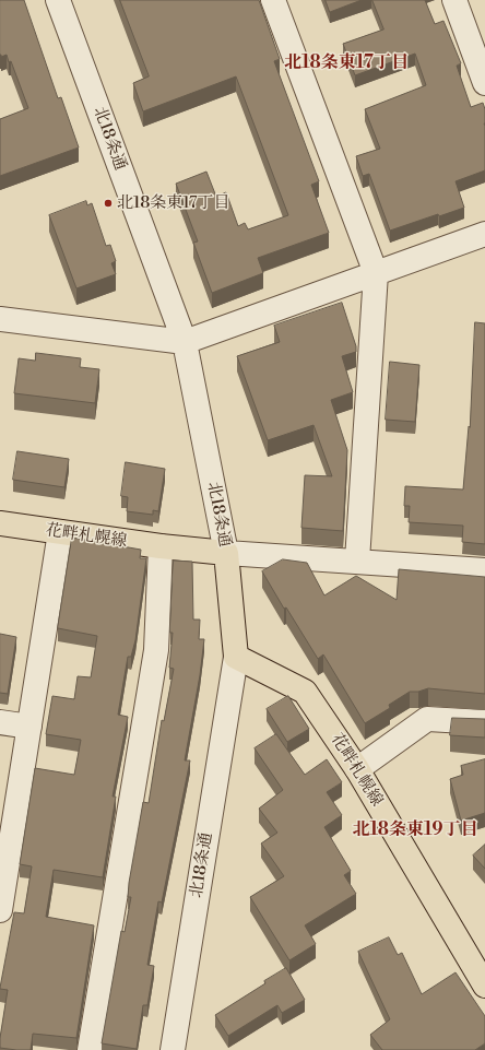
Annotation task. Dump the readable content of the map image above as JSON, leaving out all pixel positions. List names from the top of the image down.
{
  "streets": {
    "main road": ["北18条通", "花畔札幌線"]
  },
  "crossings": [
    ["北18条通", "花畔札幌線"]
  ],
  "districts": ["北18条東17丁目", "北18条東19丁目"],
  "places": ["北18条東17丁目"]
}
